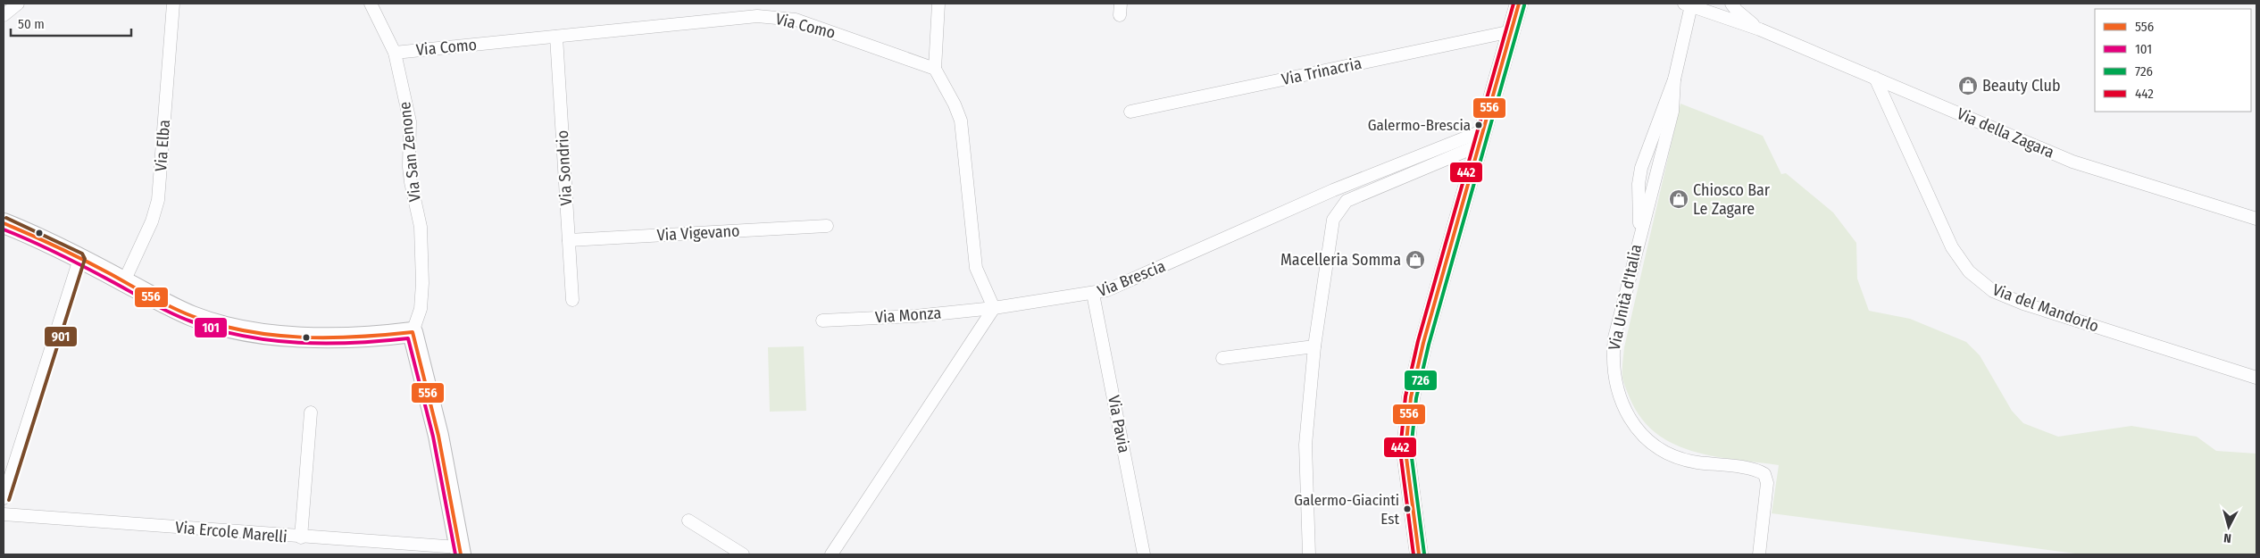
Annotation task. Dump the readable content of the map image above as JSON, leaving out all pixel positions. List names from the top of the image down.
{
  "streets": {
    "street": [
      "Via Como",
      "Via Trinacria",
      "Via della Zagara",
      "Via Elba",
      "Via San Zenone",
      "Via Sondrio",
      "Via Vigevano",
      "Via Brescia",
      "Via Unità d'Italia",
      "Via del Mandorlo",
      "Via Monza",
      "Via Pavia",
      "Via Ercole Marelli"
    ]
  },
  "crossings": [
    ["Via Como", "Via San Zenone"],
    ["Via Como", "Via Sondrio"],
    ["Via della Zagara", "Via del Mandorlo"],
    ["Via Sondrio", "Via Vigevano"],
    ["Via Brescia", "Via Monza"],
    ["Via Brescia", "Via Pavia"]
  ],
  "places": {
    "shop": ["Beauty Club", "Chiosco Bar Le Zagare", "Macelleria Somma"],
    "other": ["Galermo-Brescia", "Galermo-Giacinti Est"]
  },
  "lines": [
    "transit line 556",
    "transit line 442",
    "transit line 726",
    "transit line 901",
    "transit line 101"
  ],
  "legend": [
    "556",
    "101",
    "726",
    "442"
  ],
  "scale_bar": "50 m",
  "north": "bottom"
}
